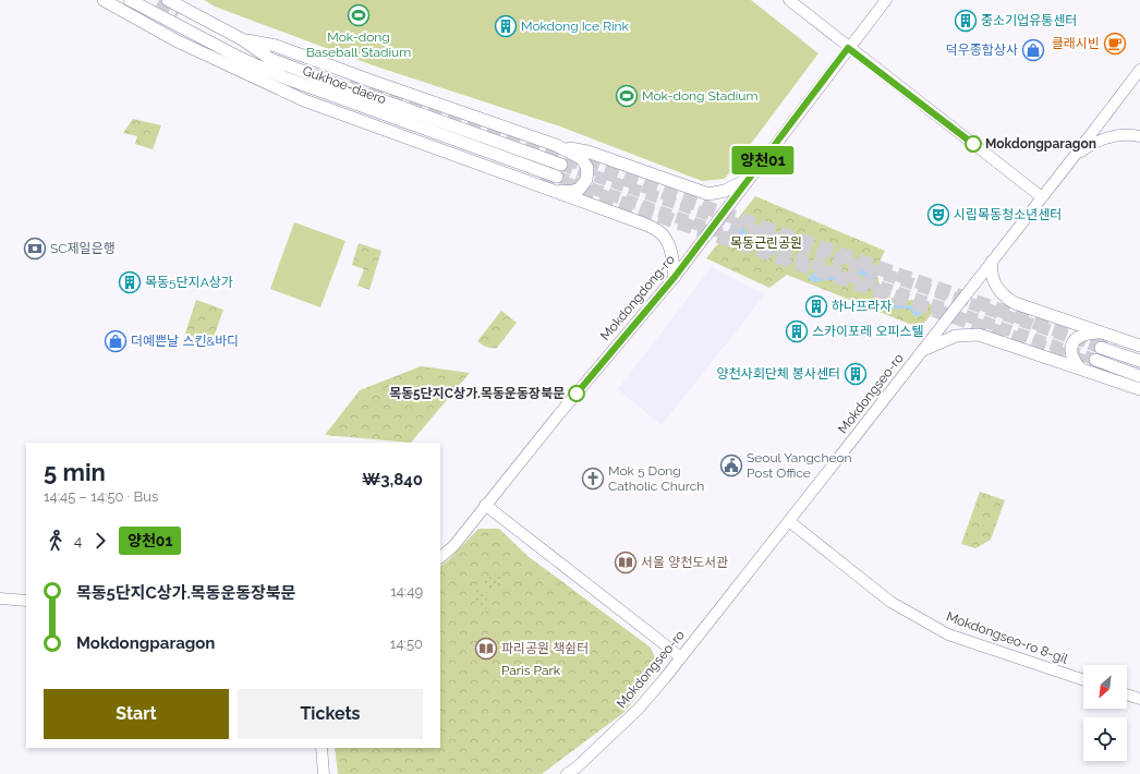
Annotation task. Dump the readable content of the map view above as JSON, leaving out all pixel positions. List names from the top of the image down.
{
  "streets": {
    "main road": [
      "Gukhoe-daero",
      "Mokdongdong-ro",
      "Mokdongseo-ro",
      "Mokdongseo-ro 8-gil"
    ]
  },
  "crossings": [
    ["Mokdongseo-ro", "Mokdongseo-ro 8-gil"]
  ],
  "parks": ["목동근린공원", "Paris Park"],
  "places": {
    "sports": ["Mok-dong Baseball Stadium", "Mok-dong Stadium"],
    "building": [
      "중소기업유통센터",
      "Mokdong Ice Rink",
      "목동5단지A상가",
      "하나프라자",
      "스카이포레 오피스텔",
      "양천사회단체 봉사센터"
    ],
    "cafe": ["클래시빈"],
    "shop": ["덕우종합상사", "더예쁜날 스킨&바디"],
    "other": ["Mokdongparagon", "목동5단지C상가.목동운동장북문"],
    "theatre": ["시립목동청소년센터"],
    "bank": ["SC제일은행"],
    "public building": ["Seoul Yangcheon Post Office"],
    "church": ["Mok 5 Dong Catholic Church"],
    "library": ["서울 양천도서관", "파리공원 책쉼터"]
  },
  "lines": ["bus line 양천01"],
  "north": "bottom left",
  "page": {
    "on_map": "양천01",
    "heading": ["5 min", "14:45 – 14:50 · Bus", "₩3,840"],
    "legs": ["4", "양천01"],
    "list": [
      {
        "name": "목동5단지C상가.목동운동장북문",
        "value": "14:49"
      },
      {
        "name": "Mokdongparagon",
        "value": "14:50"
      }
    ],
    "buttons": ["Start", "Tickets"]
  }
}
